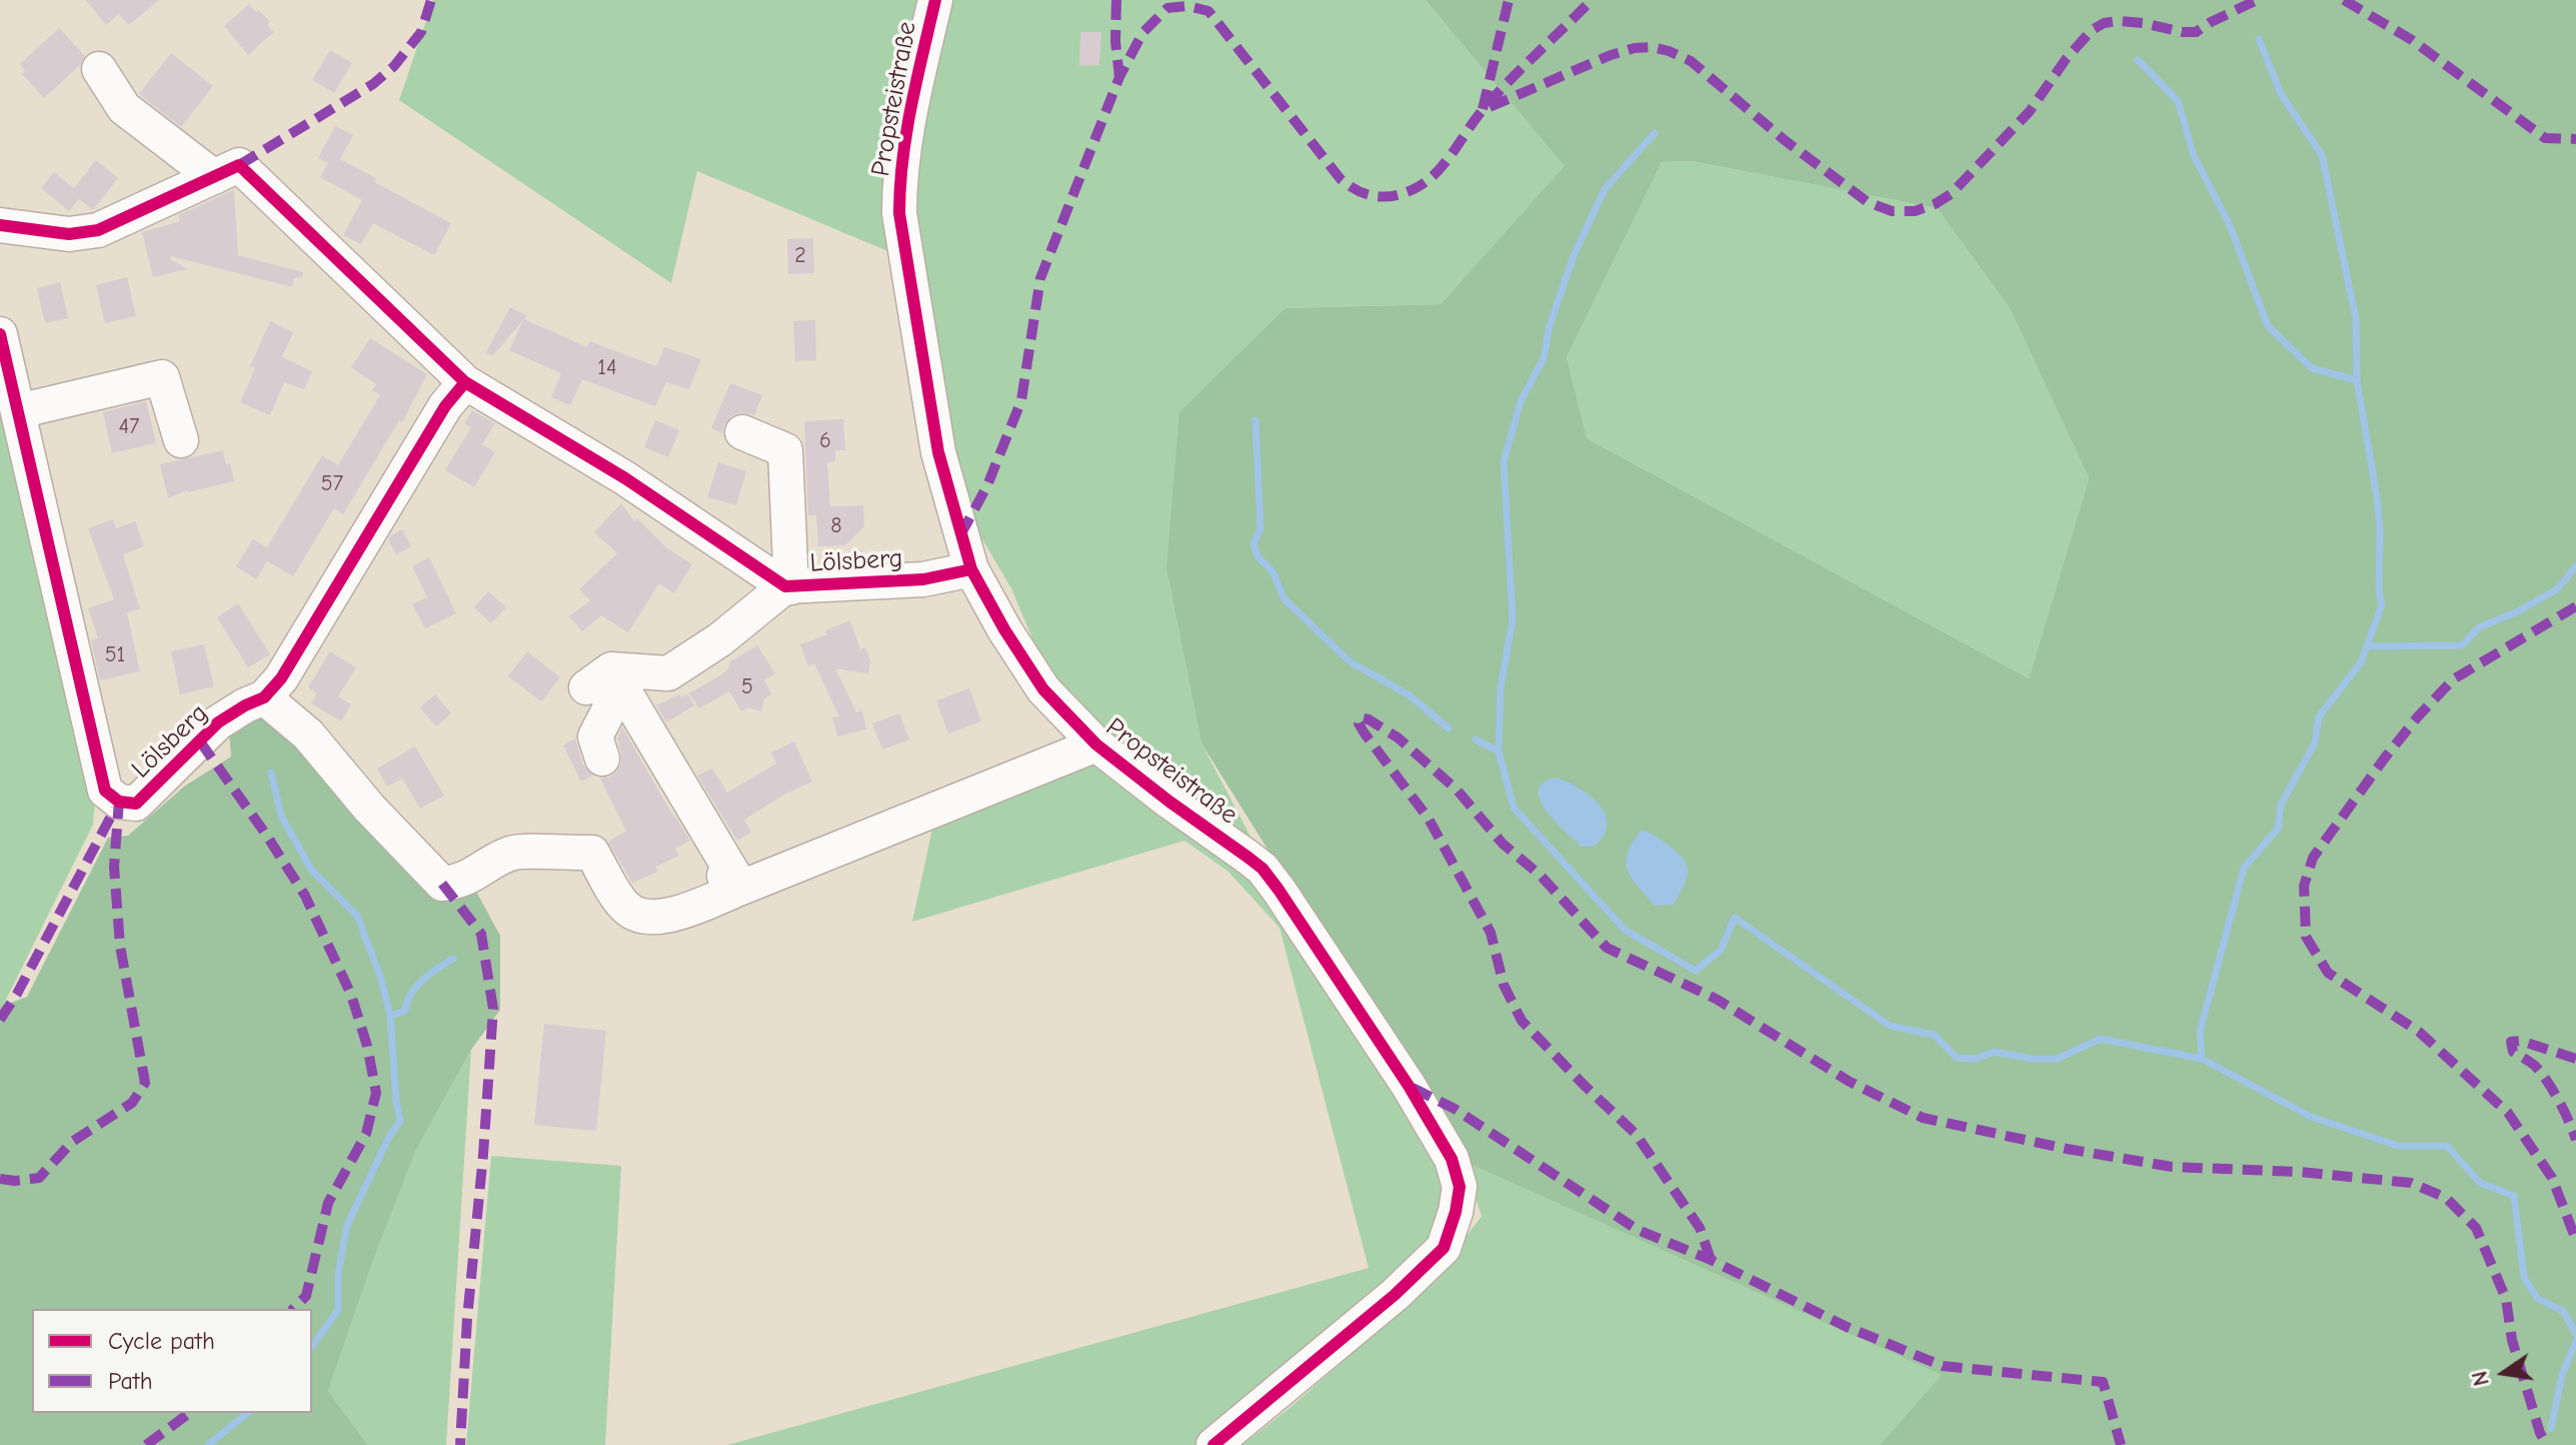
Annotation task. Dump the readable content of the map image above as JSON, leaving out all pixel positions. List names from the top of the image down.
{
  "streets": {
    "street": ["Propsteistraße", "Lölsberg"]
  },
  "crossings": [
    ["Propsteistraße", "Lölsberg"]
  ],
  "house_numbers": [
    "2",
    "14",
    "47",
    "6",
    "57",
    "8",
    "51",
    "5"
  ],
  "legend": ["Cycle path", "Path"],
  "north": "left"
}
